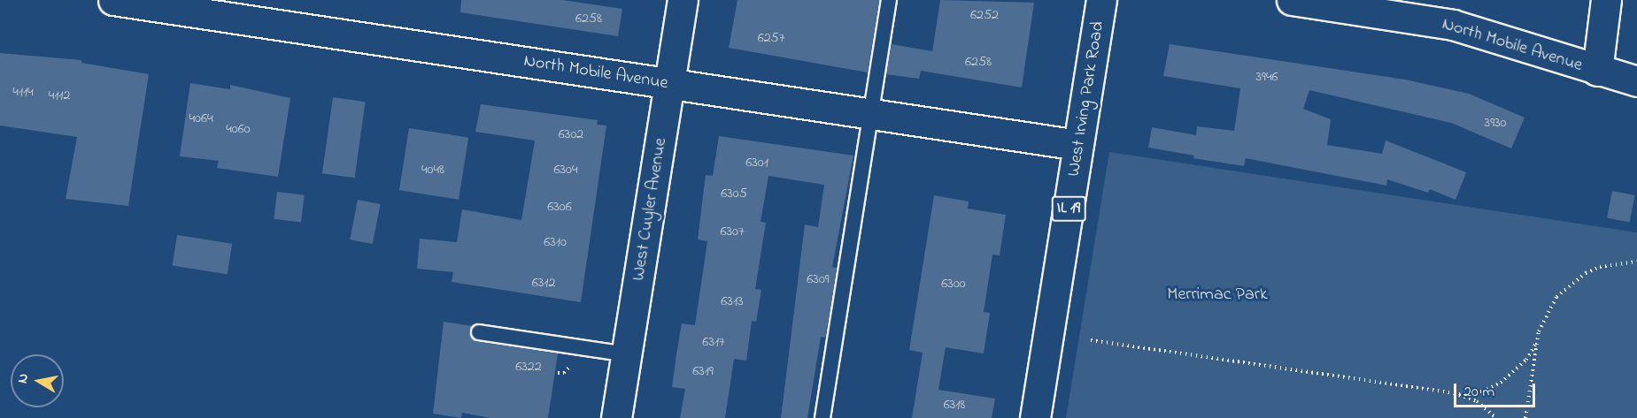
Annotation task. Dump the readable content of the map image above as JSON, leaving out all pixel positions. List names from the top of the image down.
{
  "streets": {
    "street": [
      "North Mobile Avenue",
      "West Irving Park Road",
      "IL 19",
      "West Cuyler Avenue"
    ]
  },
  "crossings": [
    ["North Mobile Avenue", "West Irving Park Road"],
    ["North Mobile Avenue", "West Cuyler Avenue"]
  ],
  "parks": ["Merrimac Park"],
  "house_numbers": [
    "6252",
    "6258",
    "6257",
    "6258",
    "3946",
    "4114",
    "4112",
    "4064",
    "3930",
    "4060",
    "6302",
    "6301",
    "4048",
    "6304",
    "6305",
    "6306",
    "6307",
    "6310",
    "6309",
    "6312",
    "6300",
    "6313",
    "6317",
    "6322",
    "6319",
    "6318"
  ],
  "scale_bar": "20 m",
  "north": "left"
}
